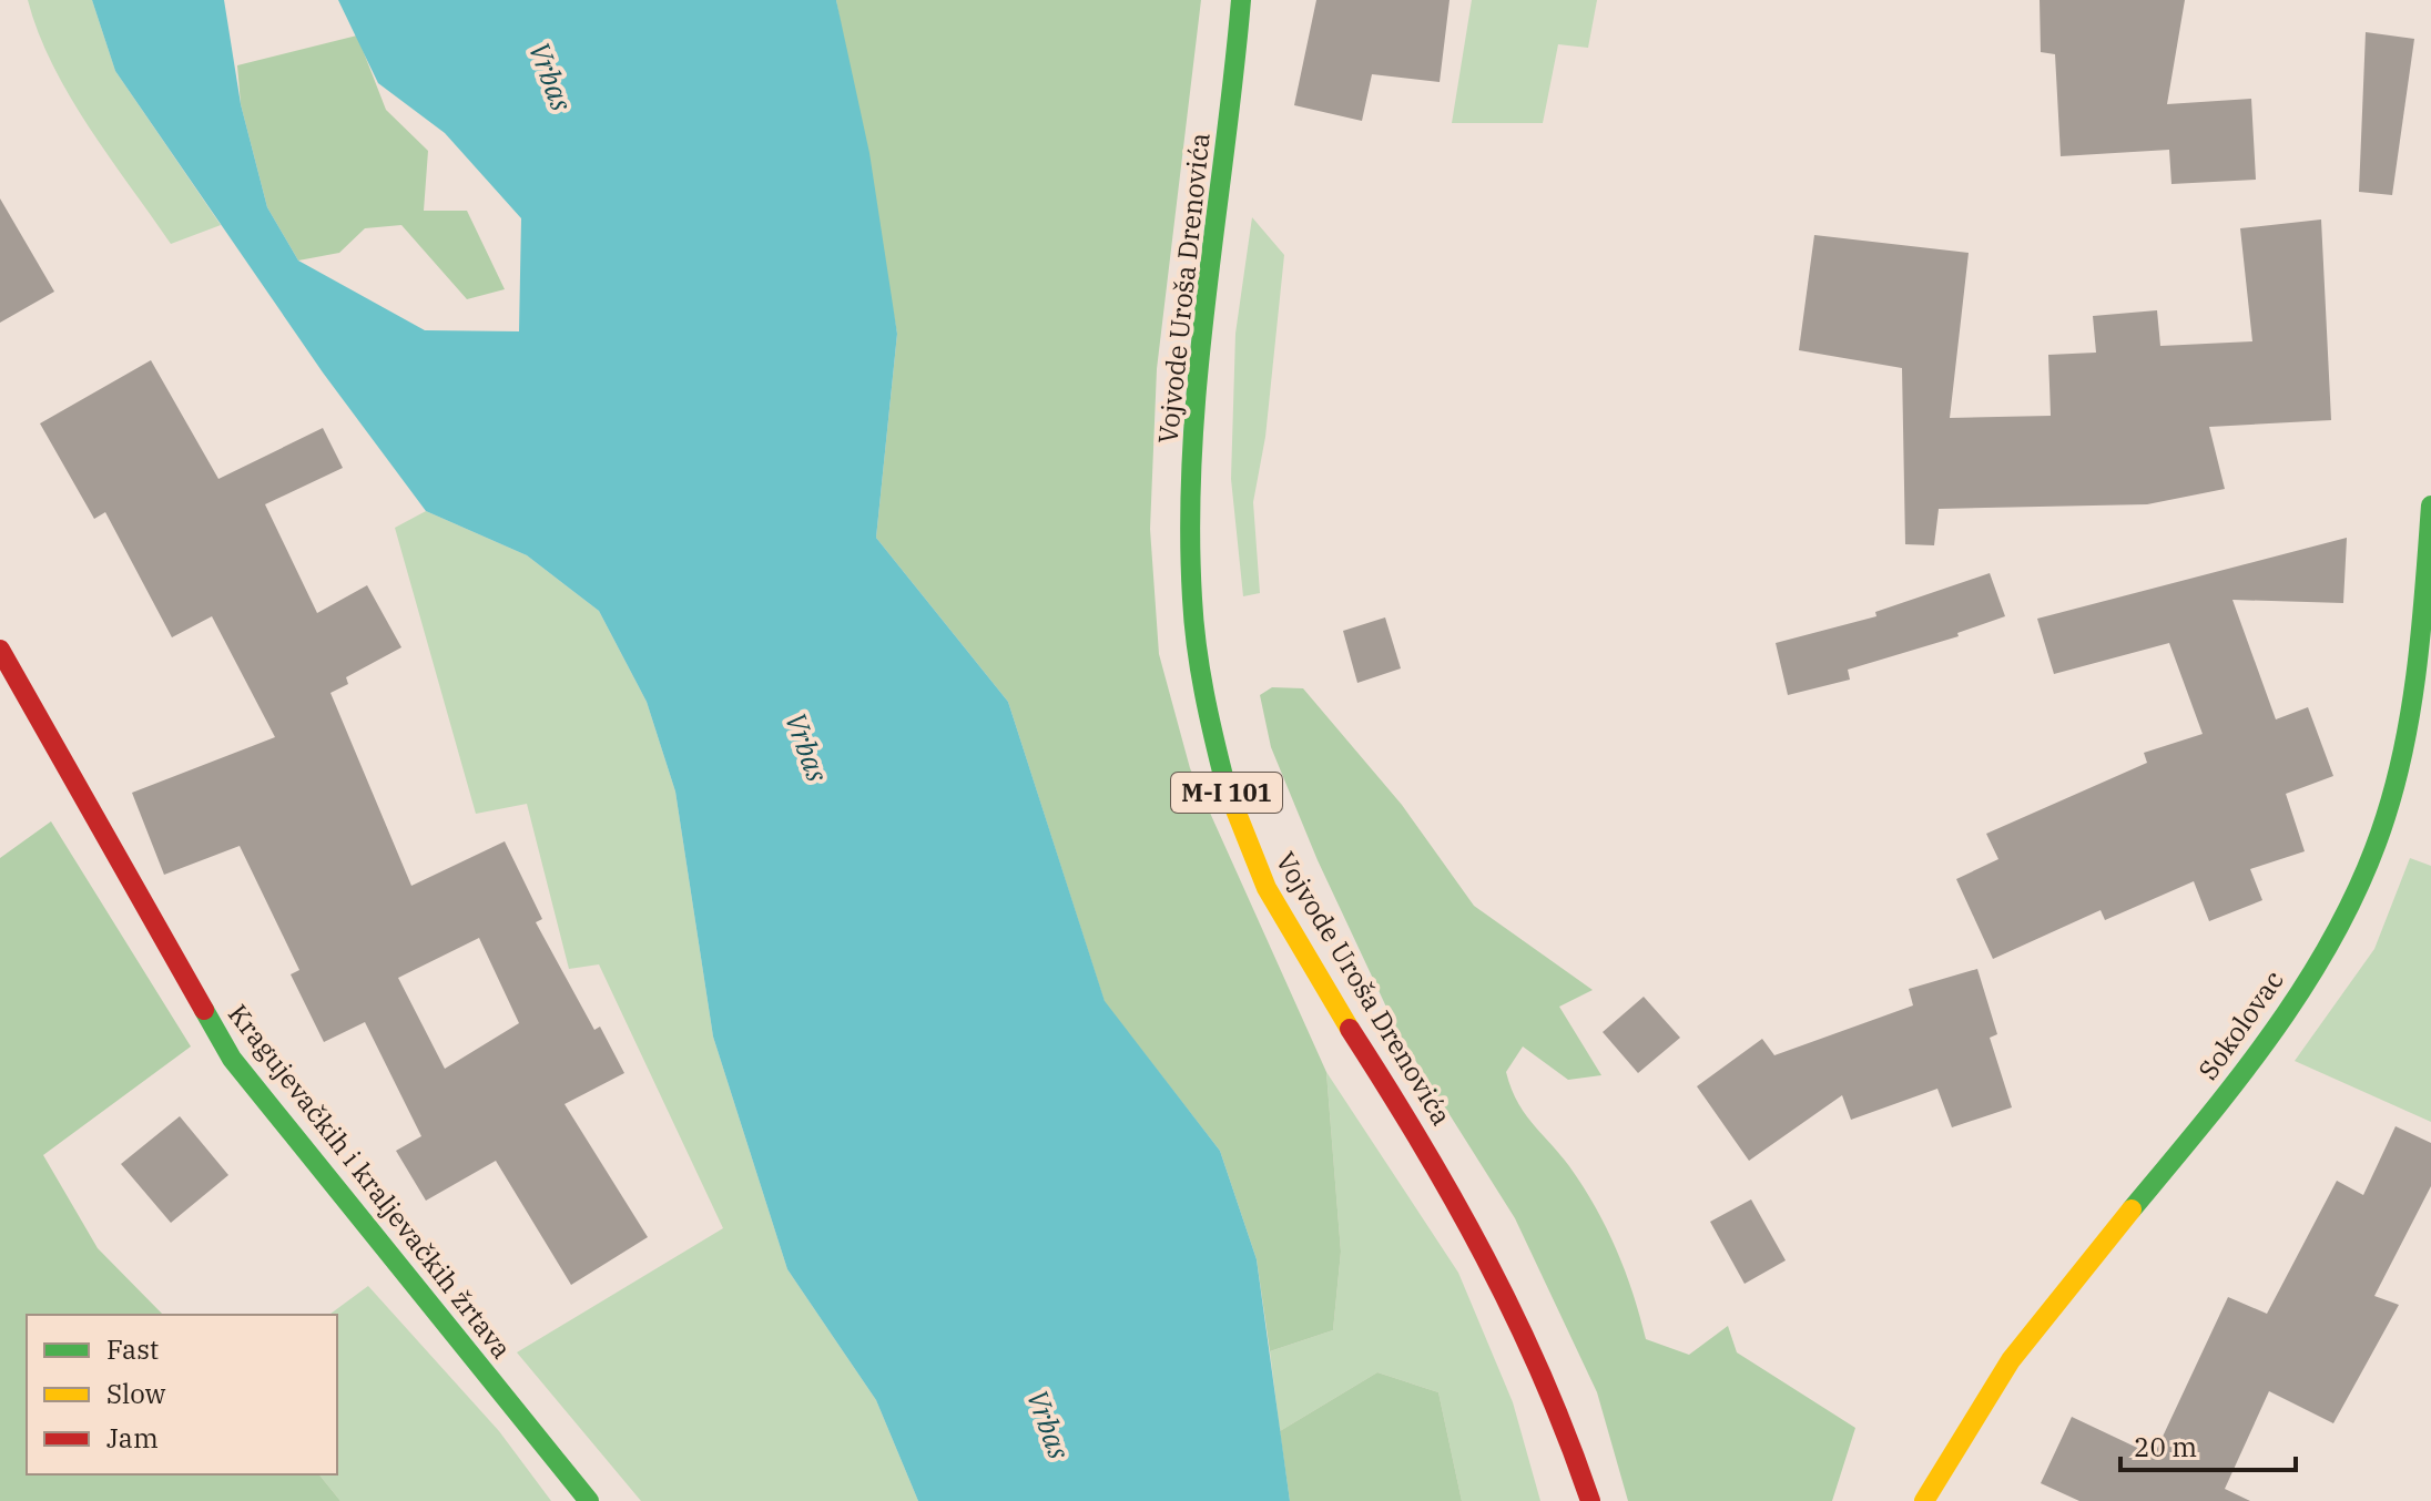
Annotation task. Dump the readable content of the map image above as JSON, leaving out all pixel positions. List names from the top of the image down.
{
  "streets": {
    "main road": [
      "Vojvode Uroša Drenovića",
      "M-I 101",
      "Sokolovac",
      "Kragujevačkih i kraljevačkih žrtava"
    ]
  },
  "water": ["Vrbas"],
  "legend": ["Fast", "Slow", "Jam"],
  "scale_bar": "20 m"
}
